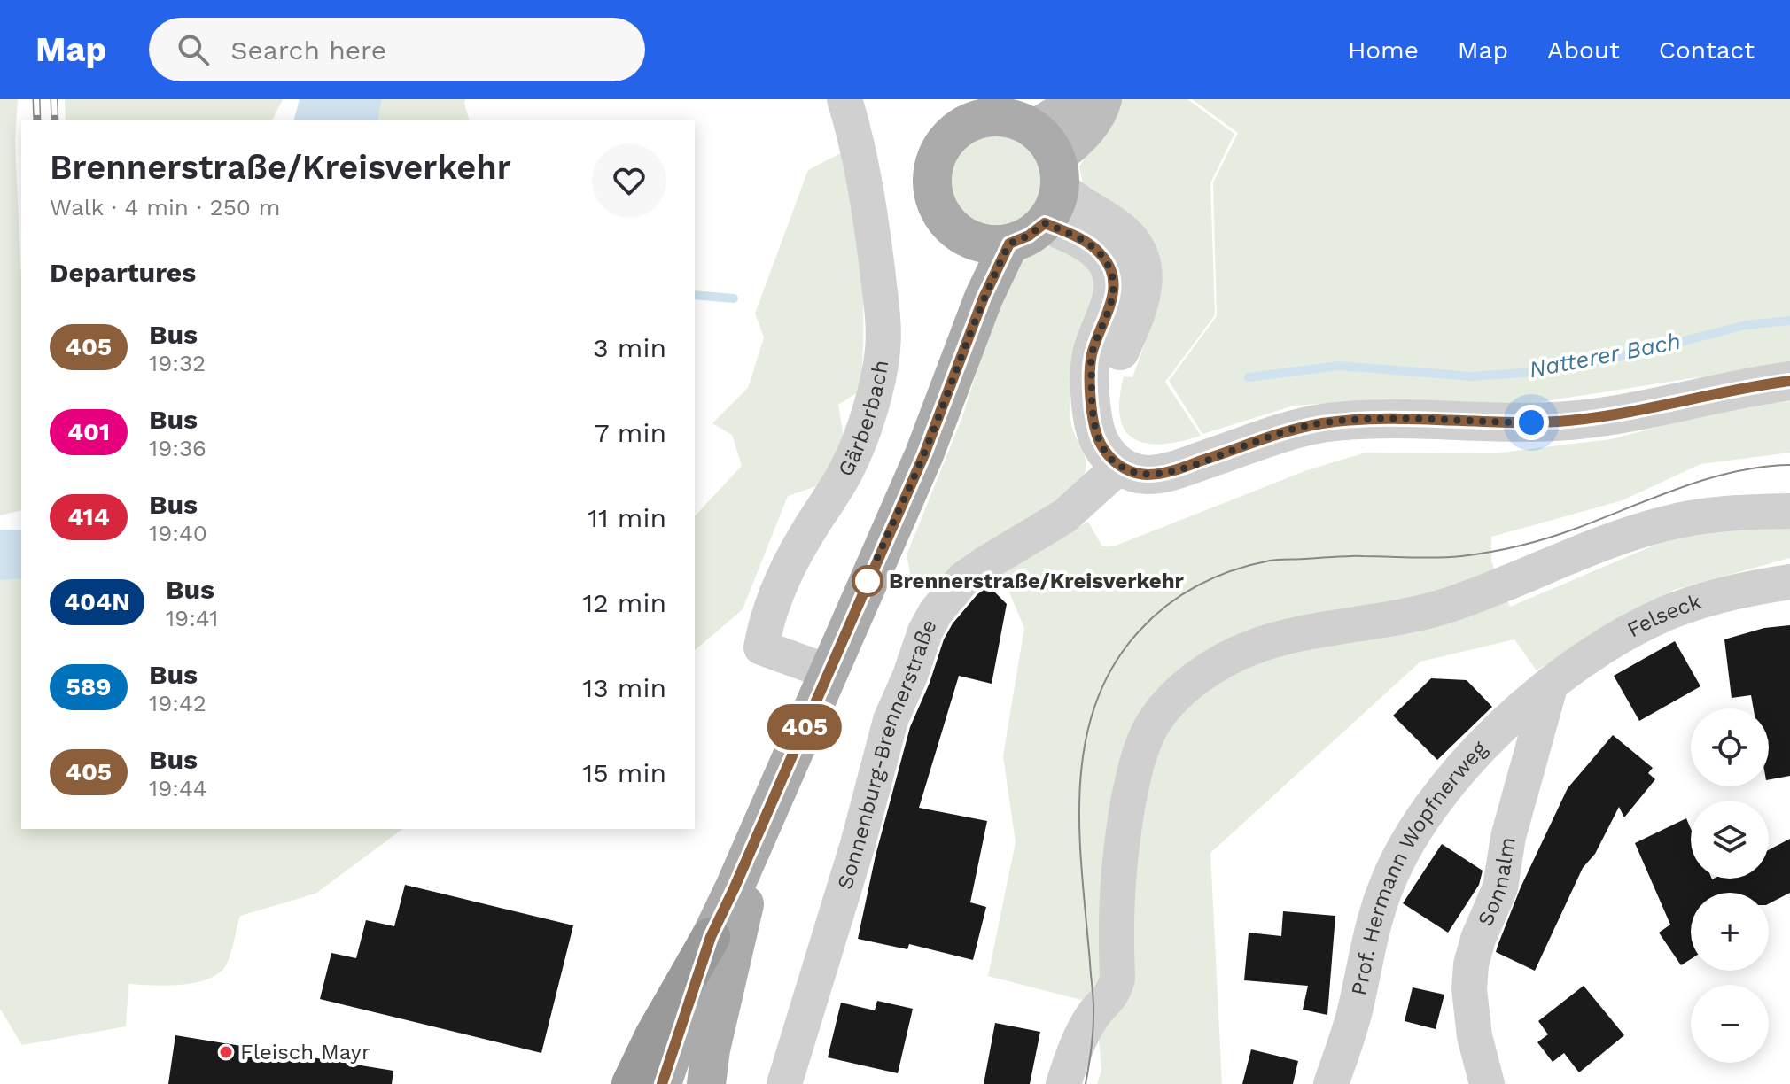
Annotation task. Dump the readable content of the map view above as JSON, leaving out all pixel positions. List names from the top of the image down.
{
  "streets": {
    "street": [
      "Gärberbach",
      "Felseck",
      "Sonnenburg-Brennerstraße",
      "Prof. Hermann Wopfnerweg",
      "Sonnalm"
    ]
  },
  "crossings": [
    ["Felseck", "Prof. Hermann Wopfnerweg"],
    ["Felseck", "Sonnalm"],
    ["Prof. Hermann Wopfnerweg", "Sonnalm"]
  ],
  "water": ["Natterer Bach"],
  "places": ["Brennerstraße/Kreisverkehr", "Fleisch Mayr"],
  "lines": ["bus line 405"],
  "page": {
    "header": "Map",
    "search": "Search here",
    "nav": [
      "Home",
      "Map",
      "About",
      "Contact"
    ],
    "on_map": "405",
    "heading": [
      ["Brennerstraße/Kreisverkehr", "Walk · 4 min · 250 m"],
      "Departures"
    ],
    "list": [
      {
        "mark": "405",
        "name": "Bus",
        "note": "19:32",
        "value": "3 min"
      },
      {
        "mark": "401",
        "name": "Bus",
        "note": "19:36",
        "value": "7 min"
      },
      {
        "mark": "414",
        "name": "Bus",
        "note": "19:40",
        "value": "11 min"
      },
      {
        "mark": "404N",
        "name": "Bus",
        "note": "19:41",
        "value": "12 min"
      },
      {
        "mark": "589",
        "name": "Bus",
        "note": "19:42",
        "value": "13 min"
      },
      {
        "mark": "405",
        "name": "Bus",
        "note": "19:44",
        "value": "15 min"
      }
    ],
    "map_buttons": ["+", "−"]
  }
}
